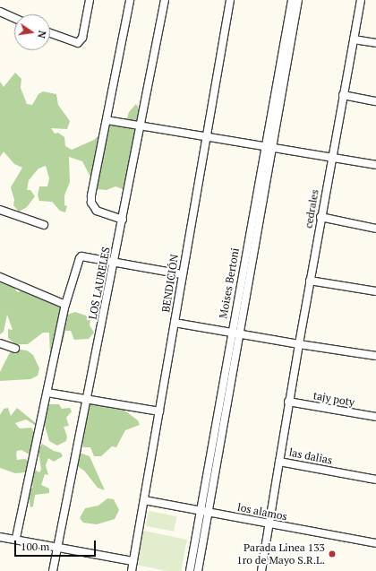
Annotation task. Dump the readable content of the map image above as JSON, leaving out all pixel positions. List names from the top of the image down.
{
  "streets": {
    "street": [
      "cedrales",
      "LOS LAURELES",
      "BENDICIÓN",
      "Moises Bertoni",
      "tajy poty",
      "las dalias",
      "los alamos"
    ]
  },
  "crossings": [
    ["cedrales", "las dalias"],
    ["BENDICIÓN", "los alamos"],
    ["Moises Bertoni", "los alamos"],
    ["tajy poty", "las dalias"]
  ],
  "places": ["Parada Linea 133 1ro de Mayo S.R.L."],
  "scale_bar": "100 m",
  "north": "right"
}
